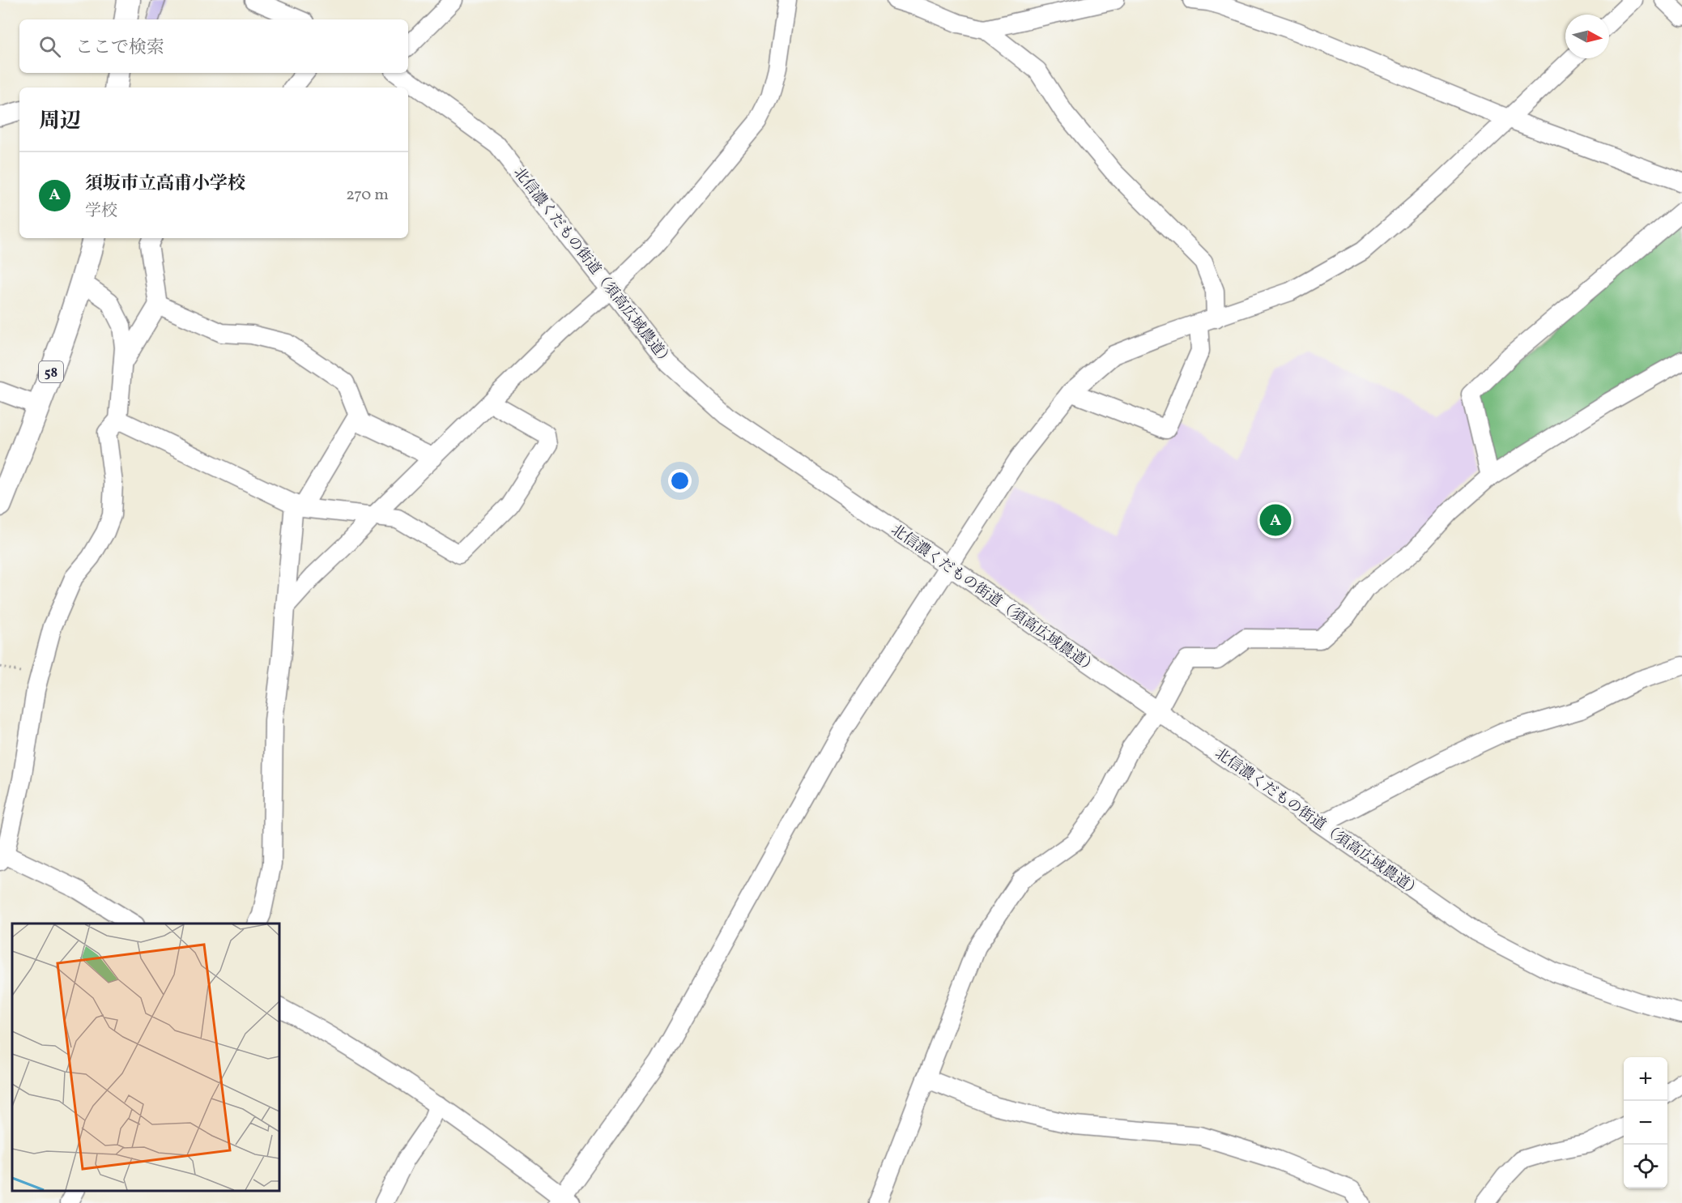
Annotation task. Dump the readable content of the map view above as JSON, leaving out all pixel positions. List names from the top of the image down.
{
  "streets": {
    "main road": ["58"],
    "street": ["北信濃くだもの街道（須高広域農道）"]
  },
  "north": "right",
  "page": {
    "search": "ここで検索",
    "heading": "周辺",
    "list": [
      {
        "mark": "A",
        "name": "須坂市立高甫小学校",
        "note": "学校",
        "value": "270 m"
      }
    ],
    "pins": "A",
    "map_buttons": ["+", "−"]
  }
}
